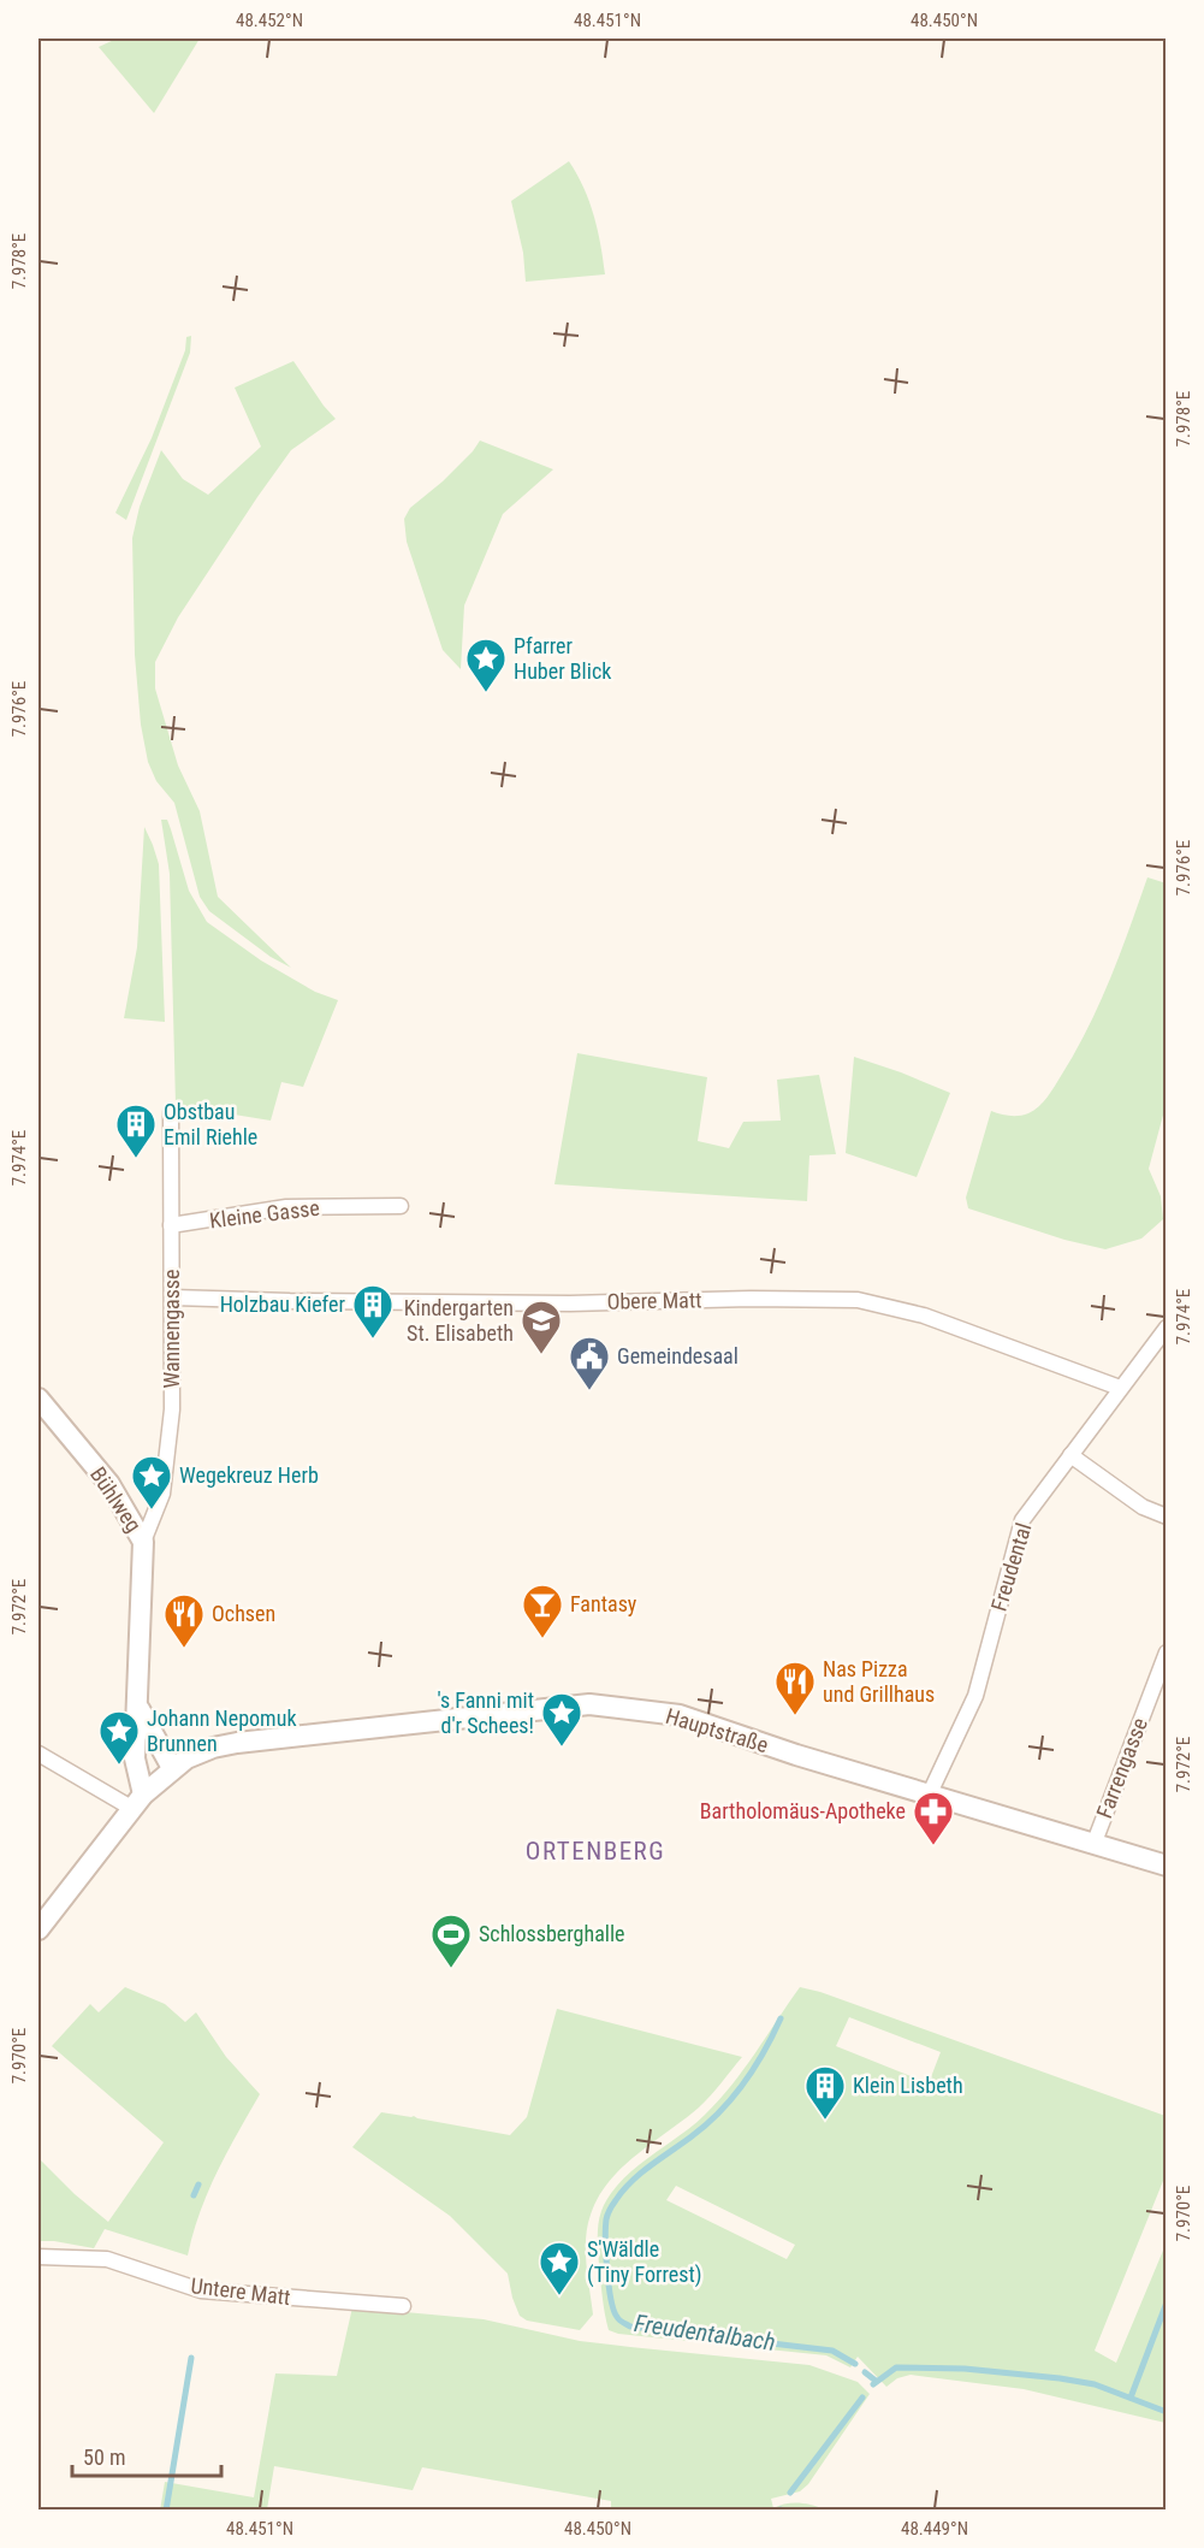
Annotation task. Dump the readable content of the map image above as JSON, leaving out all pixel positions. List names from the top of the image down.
{
  "streets": {
    "street": [
      "Kleine Gasse",
      "Obere Matt",
      "Wannengasse",
      "Bühlweg",
      "Freudental",
      "Hauptstraße",
      "Farrengasse",
      "Untere Matt"
    ]
  },
  "crossings": [
    ["Kleine Gasse", "Wannengasse"],
    ["Obere Matt", "Wannengasse"],
    ["Obere Matt", "Freudental"],
    ["Wannengasse", "Bühlweg"],
    ["Bühlweg", "Hauptstraße"],
    ["Freudental", "Hauptstraße"],
    ["Hauptstraße", "Farrengasse"]
  ],
  "districts": ["ORTENBERG"],
  "water": ["Freudentalbach"],
  "places": {
    "place": [
      "Pfarrer Huber Blick",
      "Wegekreuz Herb",
      "'s Fanni mit d'r Schees!",
      "Johann Nepomuk Brunnen",
      "S'Wäldle (Tiny Forrest)"
    ],
    "building": ["Obstbau Emil Riehle", "Holzbau Kiefer", "Klein Lisbeth"],
    "school or university": ["Kindergarten St. Elisabeth"],
    "public building": ["Gemeindesaal"],
    "bar": ["Fantasy"],
    "restaurant": ["Ochsen", "Nas Pizza und Grillhaus"],
    "pharmacy": ["Bartholomäus-Apotheke"],
    "sports": ["Schlossberghalle"]
  },
  "scale_bar": "50 m",
  "coordinates": [
    "48.452°N",
    "48.451°N",
    "48.450°N",
    "7.978°E",
    "7.976°E",
    "7.974°E",
    "7.972°E",
    "7.970°E",
    "48.449°N"
  ]
}
